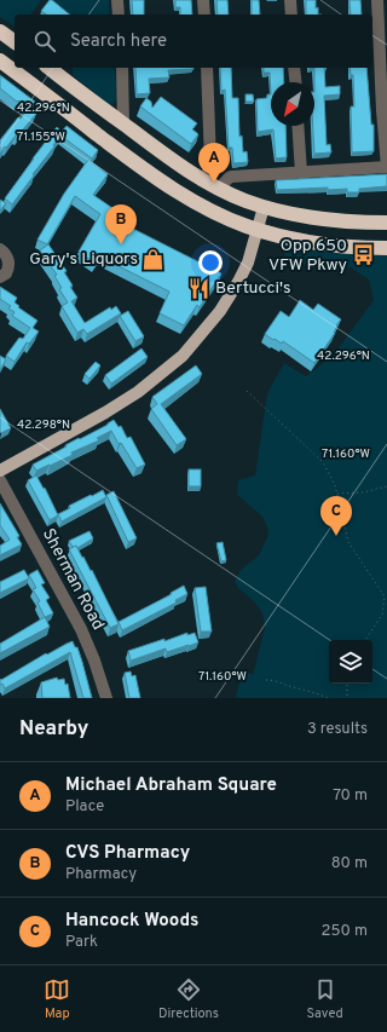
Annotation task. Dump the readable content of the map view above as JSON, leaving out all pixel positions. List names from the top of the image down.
{
  "streets": {
    "street": ["Sherman Road"]
  },
  "places": {
    "bus stop": ["Opp 650 VFW Pkwy"],
    "shop": ["Gary's Liquors"],
    "restaurant": ["Bertucci's"]
  },
  "north": "bottom left",
  "page": {
    "search": "Search here",
    "pins": ["A", "B", "C"],
    "heading": ["Nearby", "3 results"],
    "list": [
      {
        "mark": "A",
        "name": "Michael Abraham Square",
        "note": "Place",
        "value": "70 m"
      },
      {
        "mark": "B",
        "name": "CVS Pharmacy",
        "note": "Pharmacy",
        "value": "80 m"
      },
      {
        "mark": "C",
        "name": "Hancock Woods",
        "note": "Park",
        "value": "250 m"
      }
    ],
    "nav": ["Map", "Directions", "Saved"]
  },
  "coordinates": [
    "42.296°N",
    "71.155°W",
    "42.298°N",
    "71.160°W"
  ]
}
